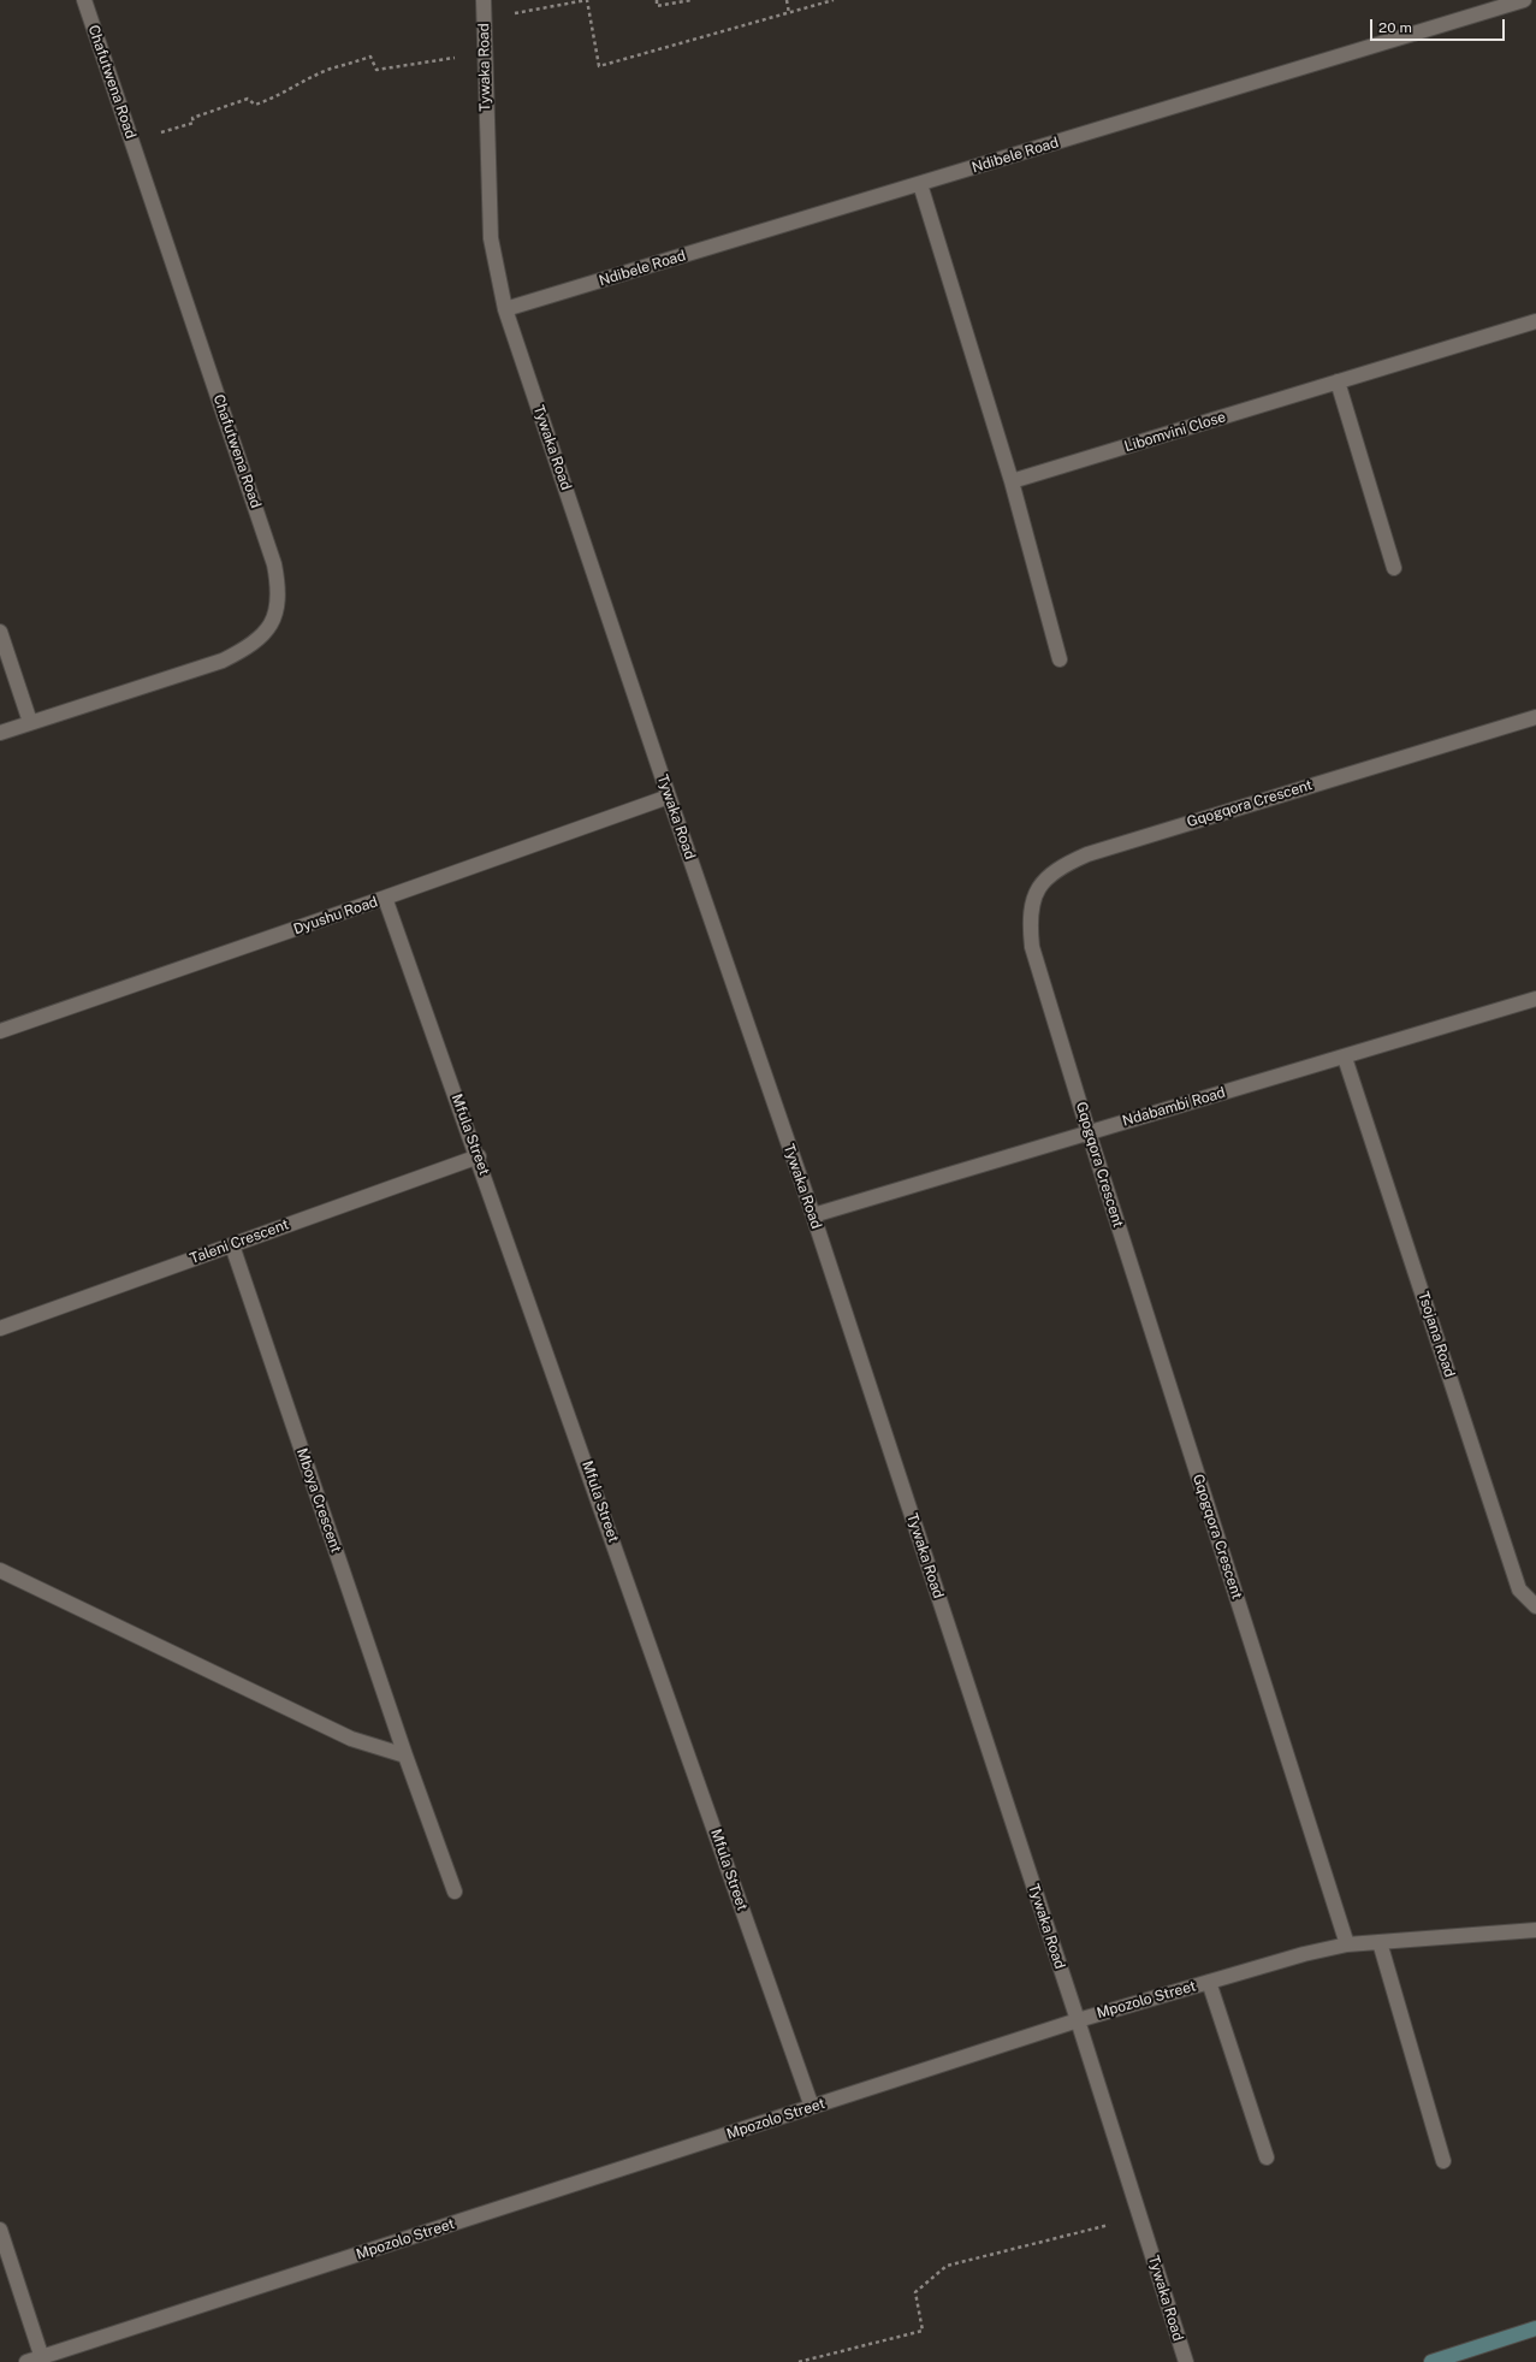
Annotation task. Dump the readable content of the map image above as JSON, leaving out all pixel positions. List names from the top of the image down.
{
  "streets": {
    "street": [
      "Tywaka Road",
      "Chafutwena Road",
      "Ndibele Road",
      "Libomvini Close",
      "Gqogqora Crescent",
      "Dyushu Road",
      "Ndabambi Road",
      "Mfula Street",
      "Taleni Crescent",
      "Tsojana Road",
      "Mboya Crescent",
      "Mpozolo Street"
    ]
  },
  "crossings": [
    ["Tywaka Road", "Ndibele Road"],
    ["Tywaka Road", "Dyushu Road"],
    ["Tywaka Road", "Ndabambi Road"],
    ["Tywaka Road", "Mpozolo Street"],
    ["Gqogqora Crescent", "Ndabambi Road"],
    ["Gqogqora Crescent", "Mpozolo Street"],
    ["Dyushu Road", "Mfula Street"],
    ["Ndabambi Road", "Tsojana Road"],
    ["Mfula Street", "Taleni Crescent"],
    ["Mfula Street", "Mpozolo Street"],
    ["Taleni Crescent", "Mboya Crescent"]
  ],
  "scale_bar": "20 m"
}
